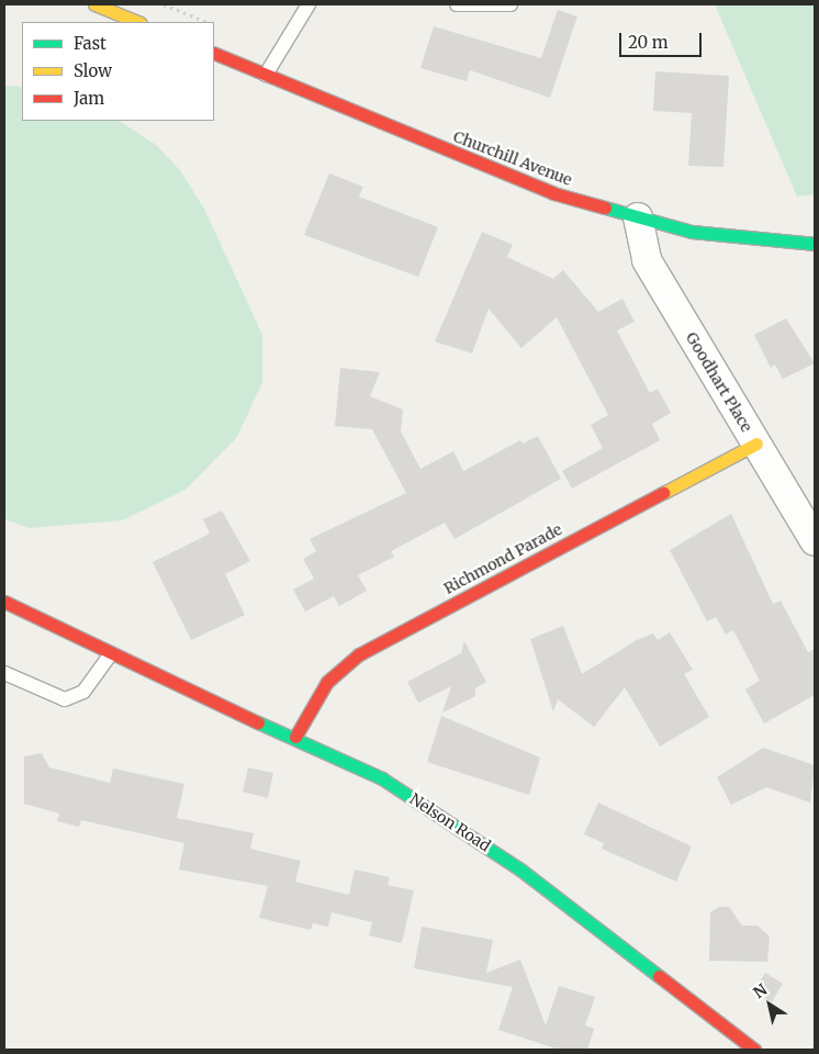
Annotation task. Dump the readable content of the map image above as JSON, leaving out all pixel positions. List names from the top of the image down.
{
  "streets": {
    "street": [
      "Churchill Avenue",
      "Goodhart Place",
      "Richmond Parade",
      "Nelson Road"
    ]
  },
  "crossings": [
    ["Churchill Avenue", "Goodhart Place"],
    ["Goodhart Place", "Richmond Parade"],
    ["Richmond Parade", "Nelson Road"]
  ],
  "legend": ["Fast", "Slow", "Jam"],
  "scale_bar": "20 m",
  "north": "top left"
}
